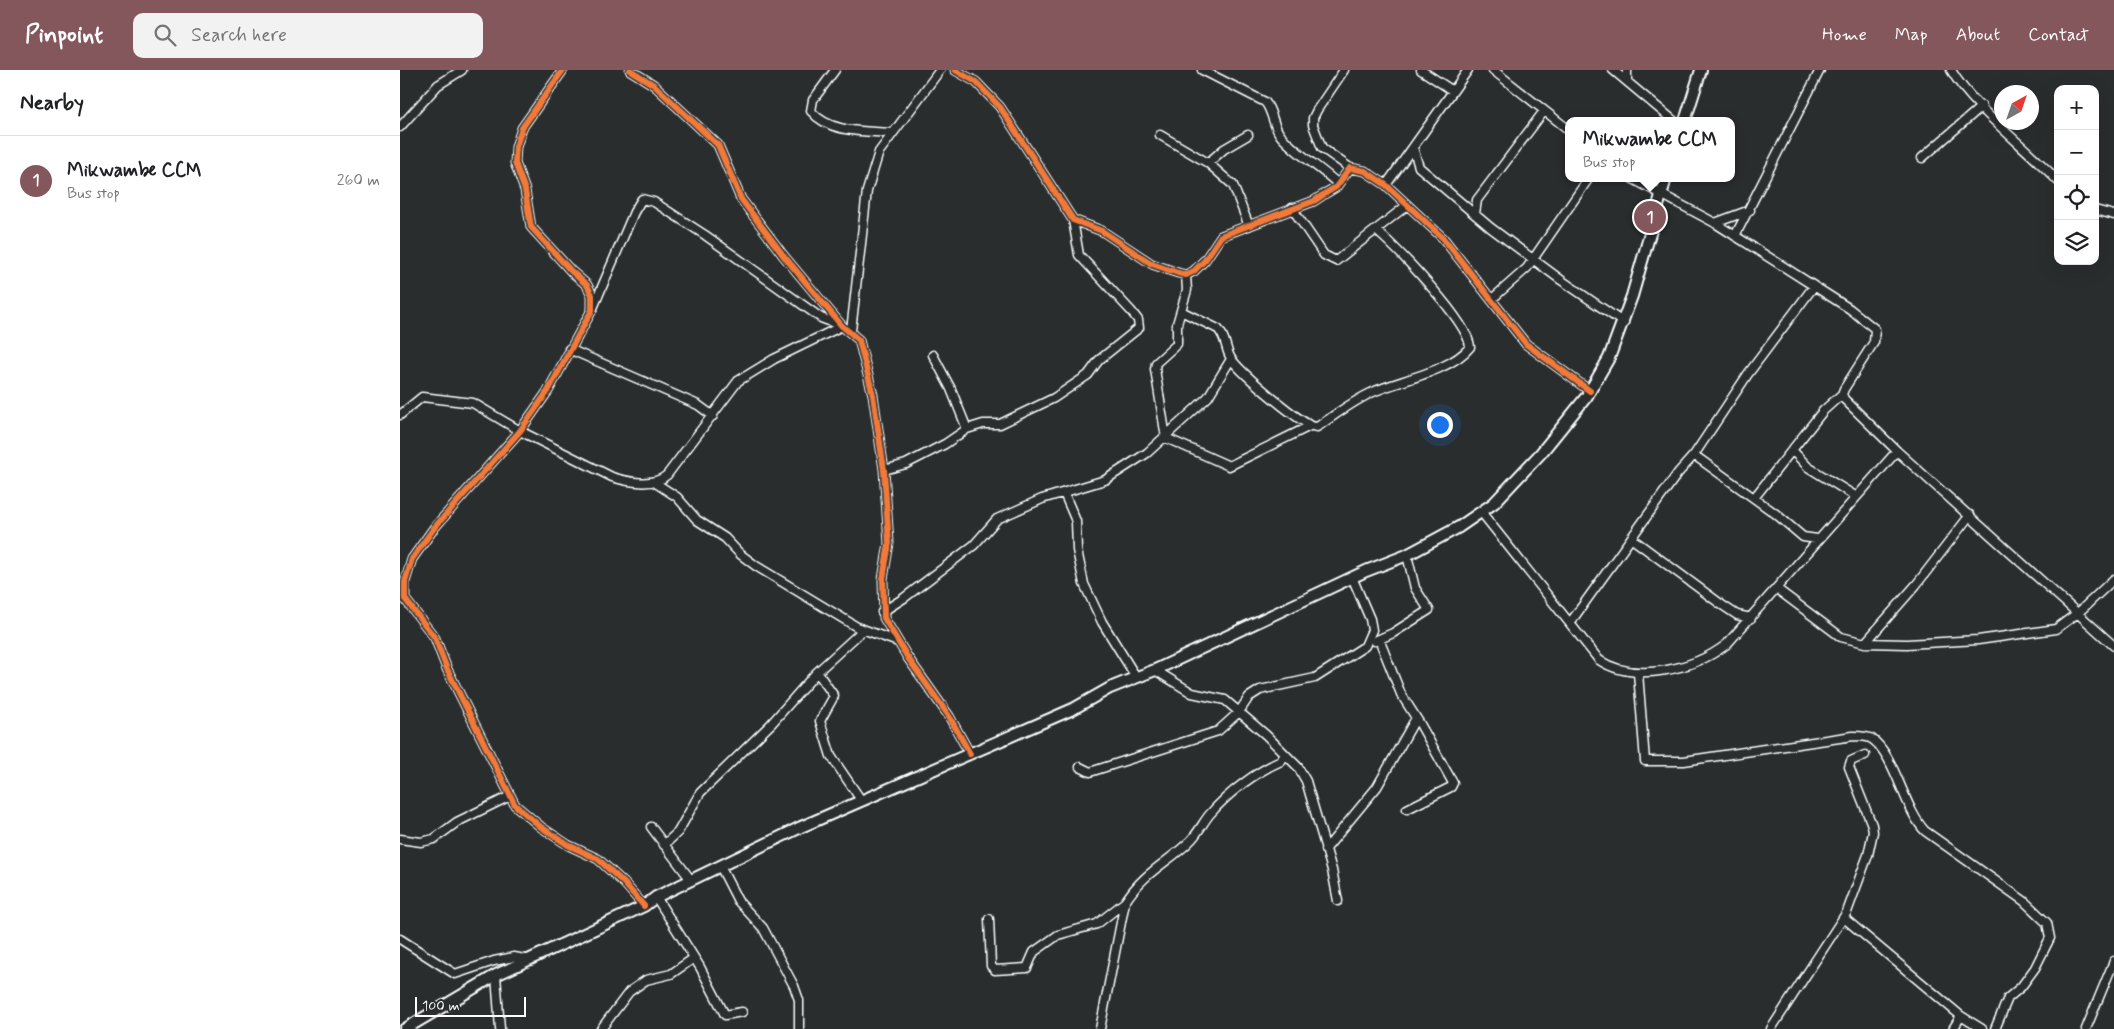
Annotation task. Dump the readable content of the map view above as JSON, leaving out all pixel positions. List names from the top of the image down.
{
  "scale_bar": "100 m",
  "north": "top right",
  "page": {
    "header": "Pinpoint",
    "search": "Search here",
    "nav": [
      "Home",
      "Map",
      "About",
      "Contact"
    ],
    "heading": "Nearby",
    "map_buttons": ["+", "−"],
    "popup": ["Mikwambe CCM", "Bus stop"],
    "list": [
      {
        "mark": "1",
        "name": "Mikwambe CCM",
        "note": "Bus stop",
        "value": "260 m"
      }
    ],
    "pins": "1",
    "scale": "100 m"
  }
}
